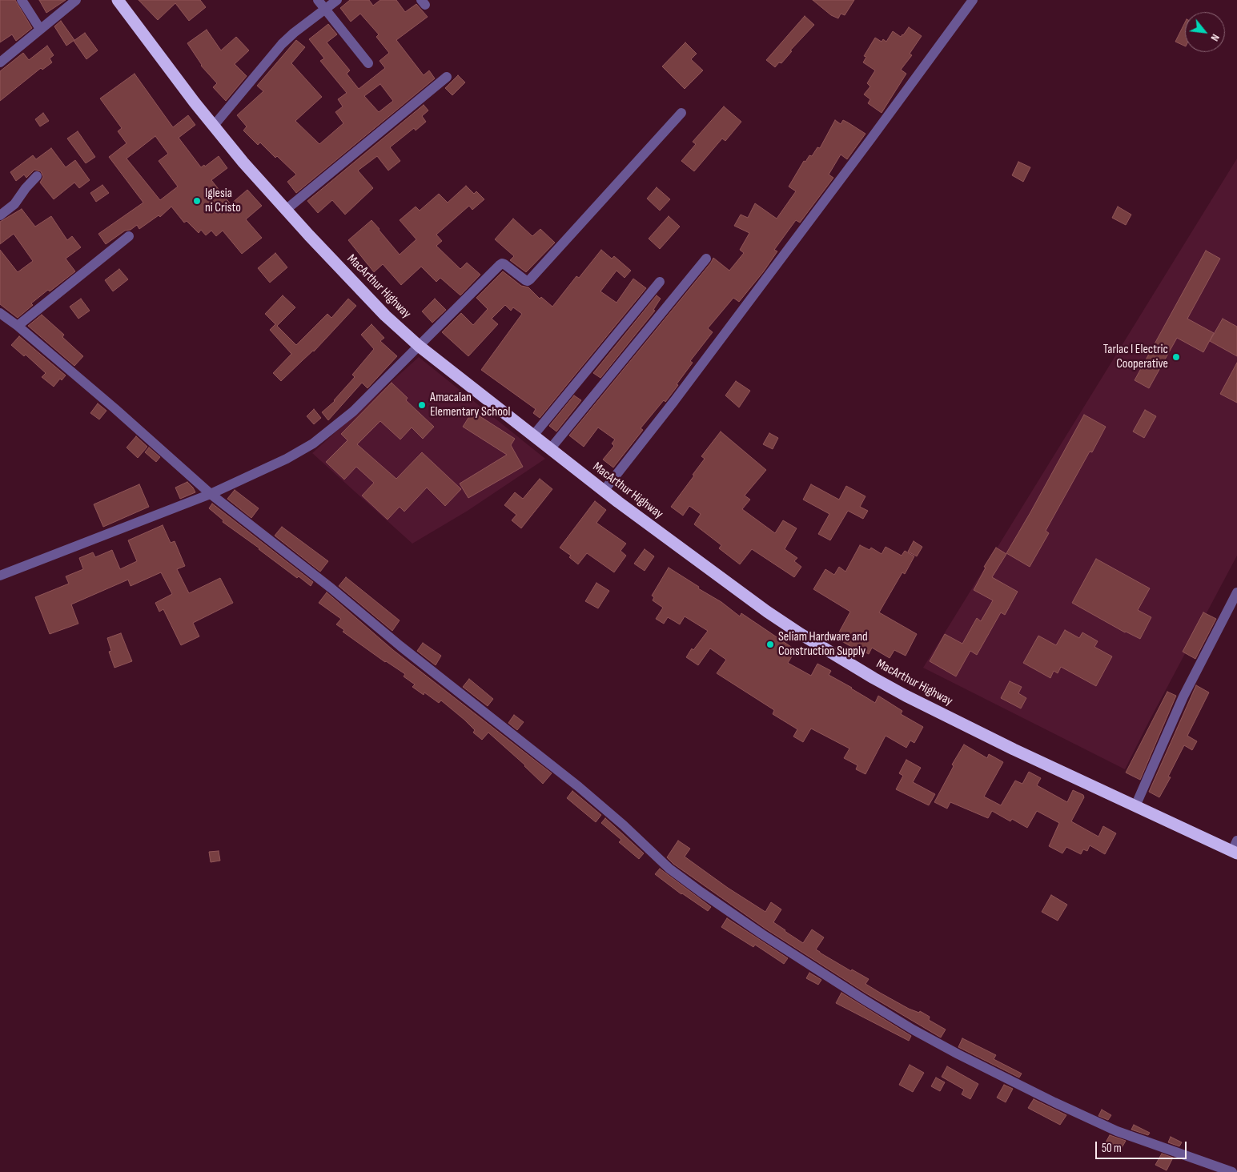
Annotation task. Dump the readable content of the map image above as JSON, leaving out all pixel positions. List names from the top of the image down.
{
  "streets": {
    "highway": ["MacArthur Highway"]
  },
  "places": [
    "Iglesia ni Cristo",
    "Tarlac I Electric Cooperative",
    "Amacalan Elementary School",
    "Seliam Hardware and Construction Supply"
  ],
  "scale_bar": "50 m",
  "north": "bottom right"
}
